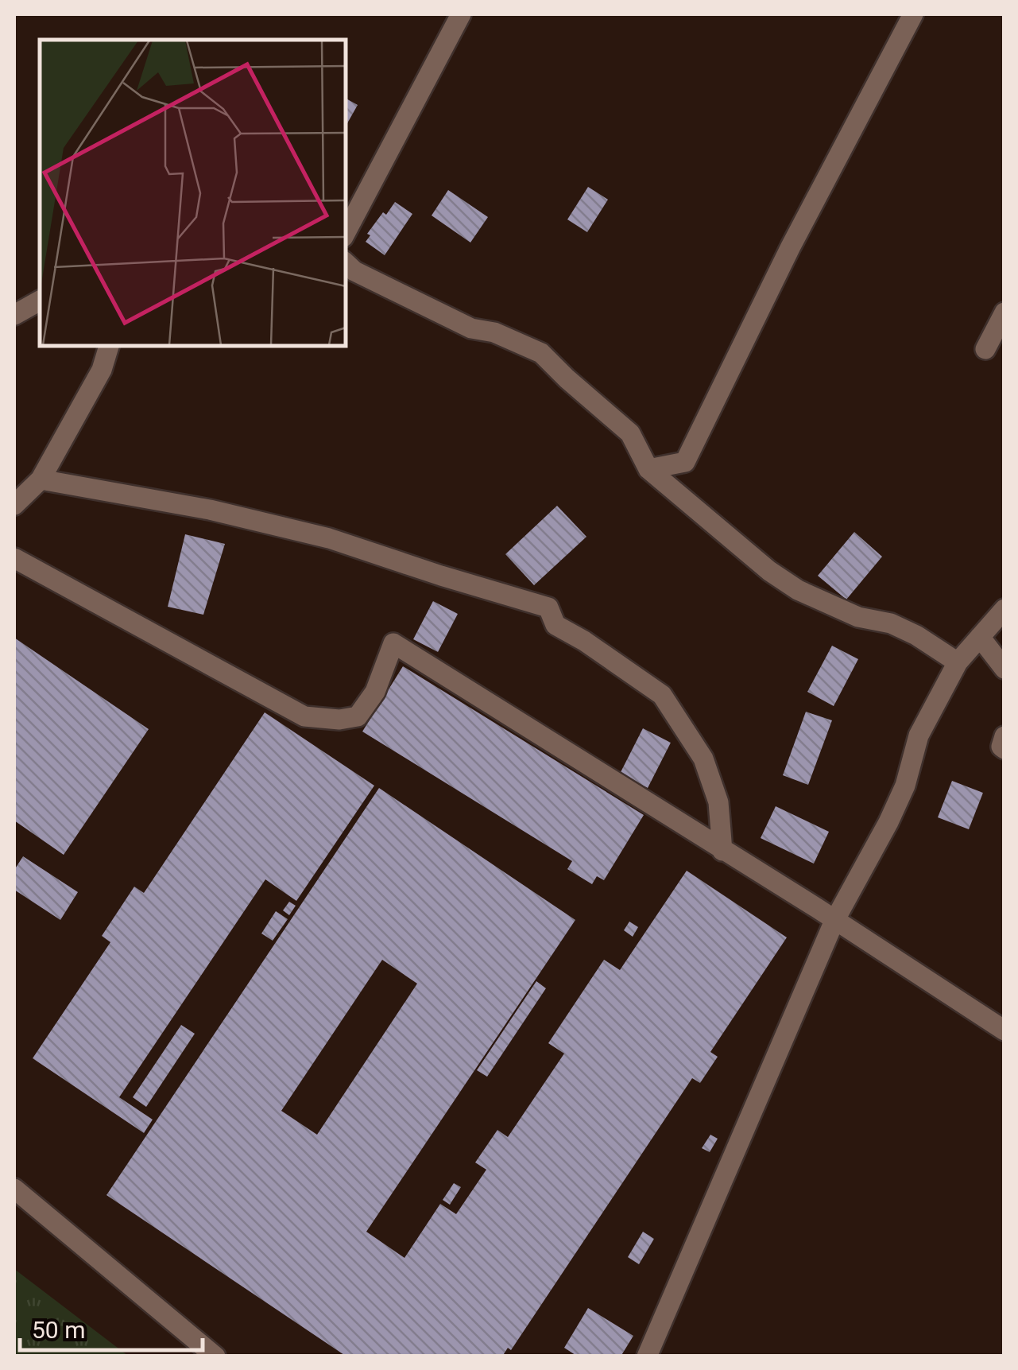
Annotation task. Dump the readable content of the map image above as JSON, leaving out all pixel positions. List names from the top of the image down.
{
  "scale_bar": "50 m"
}
